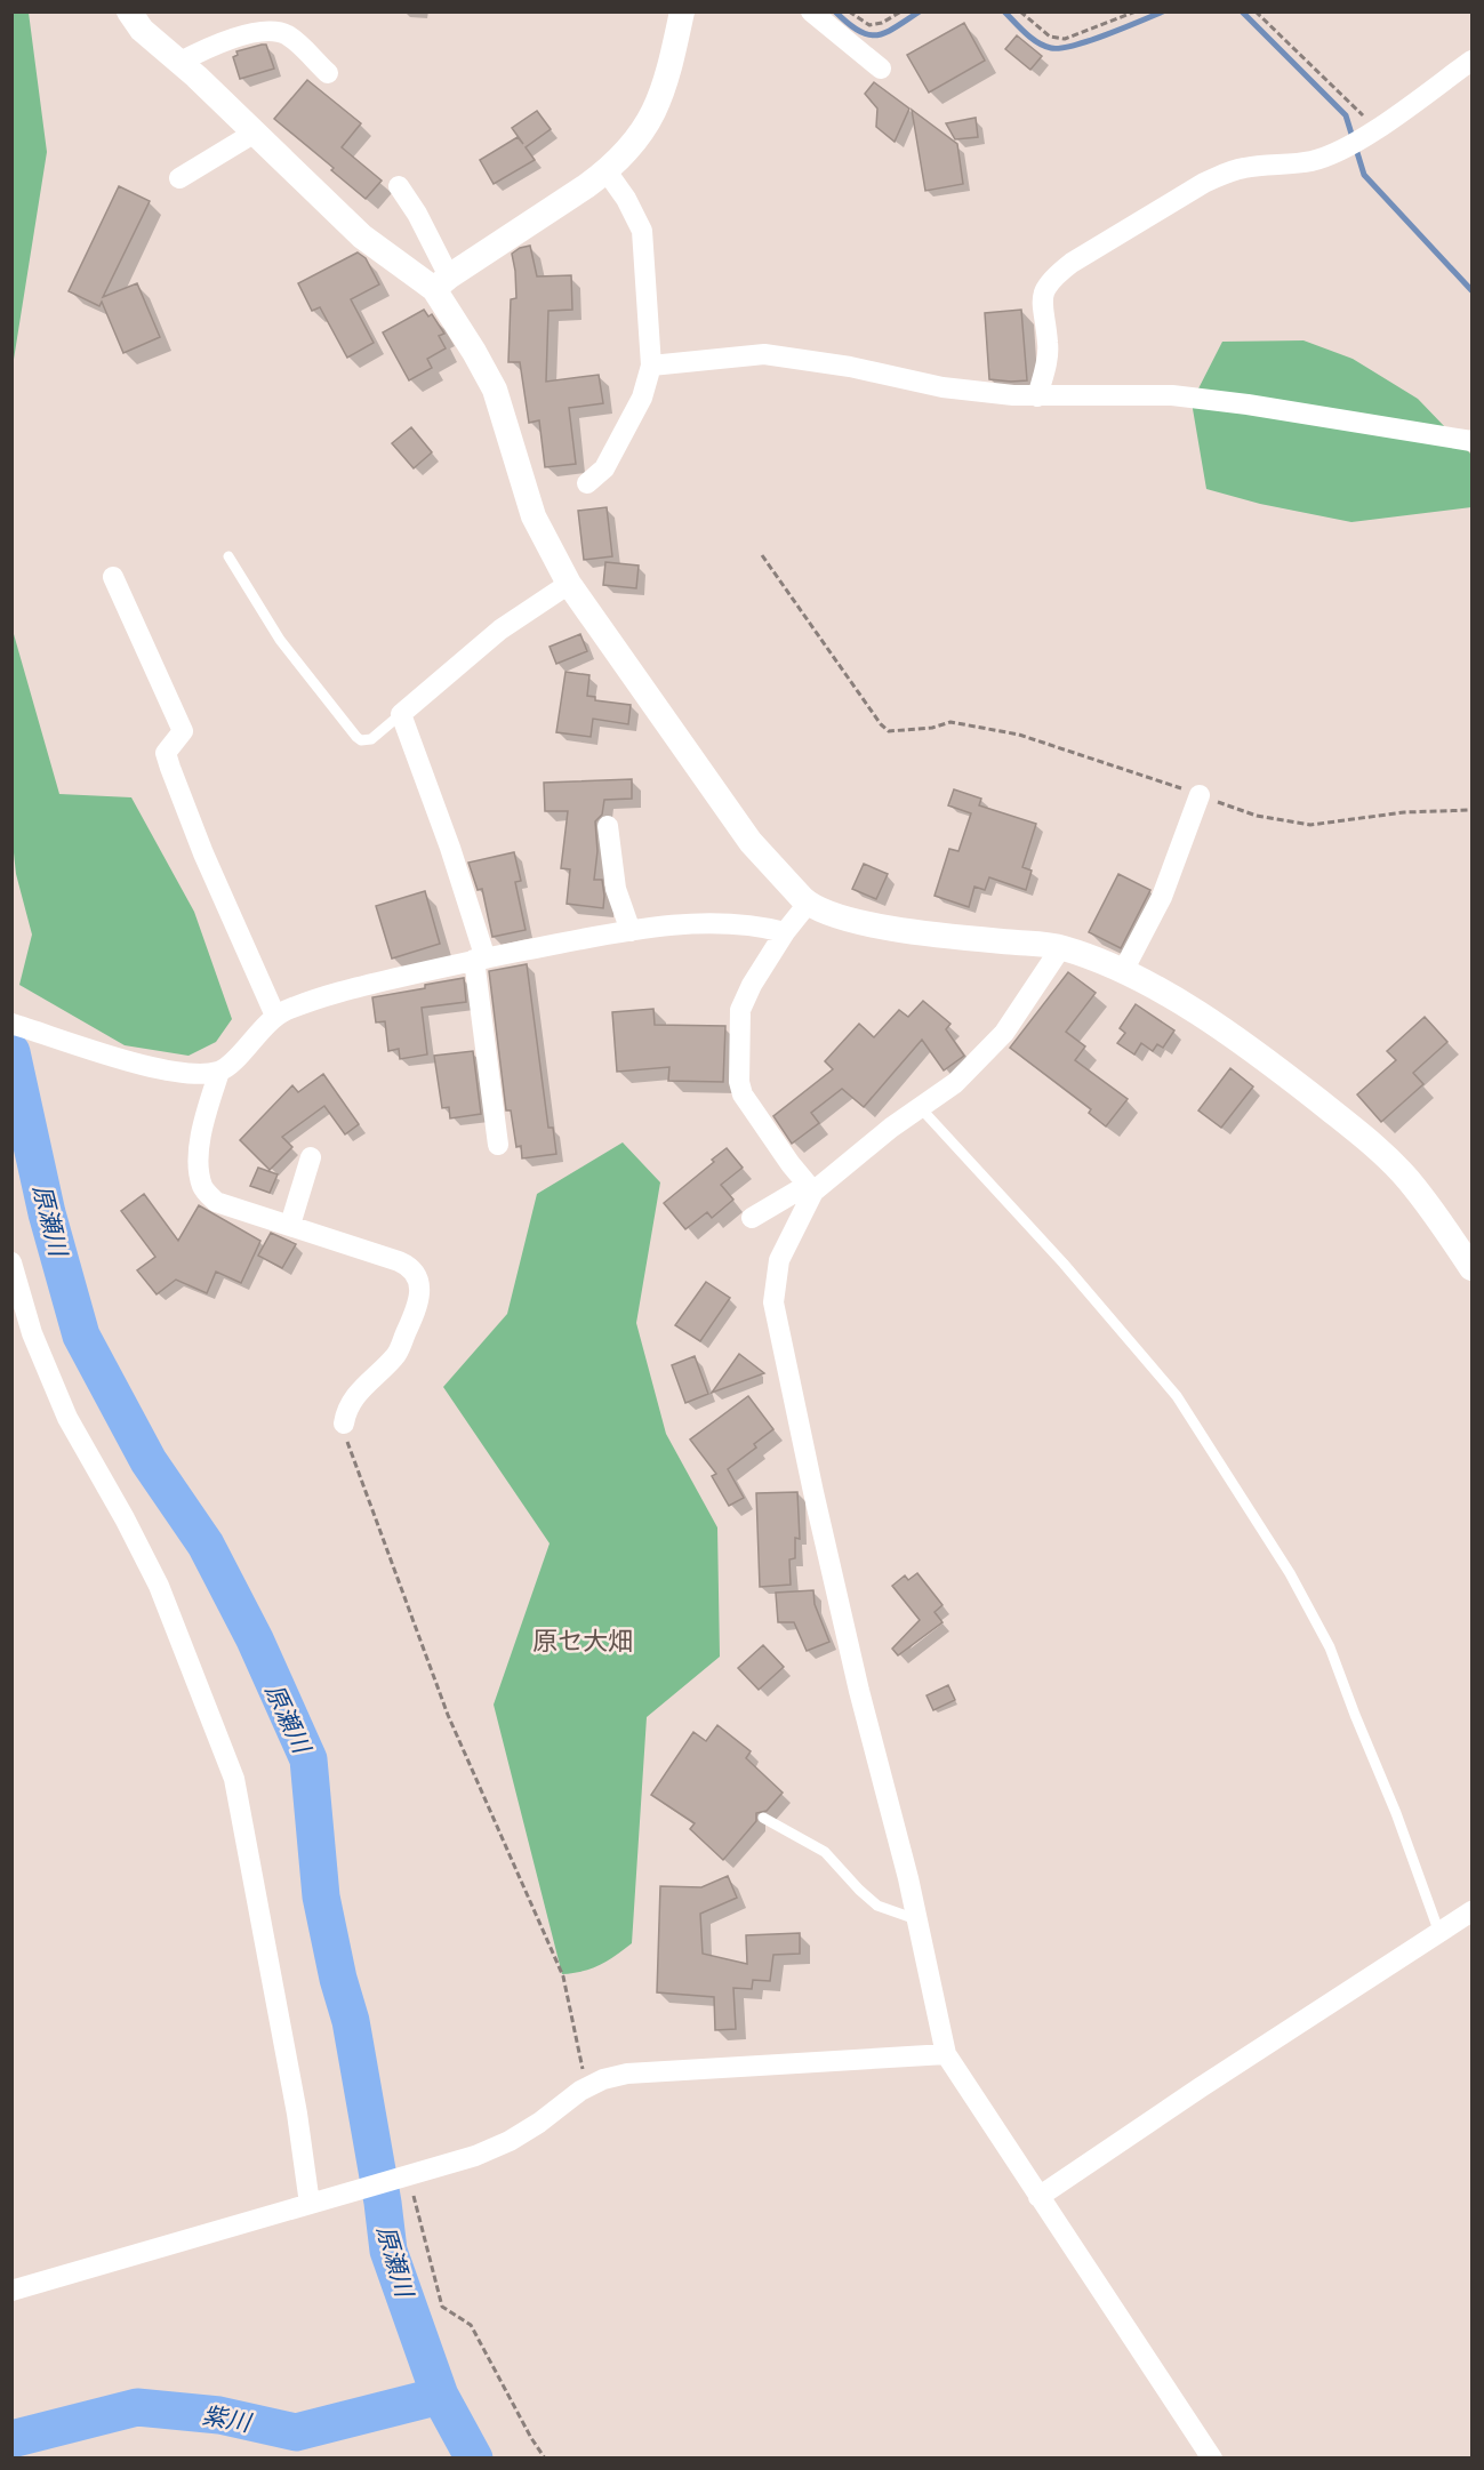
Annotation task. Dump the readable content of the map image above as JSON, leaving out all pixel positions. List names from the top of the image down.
{
  "districts": ["原セ大畑"],
  "water": ["原瀬川", "紫川"]
}
